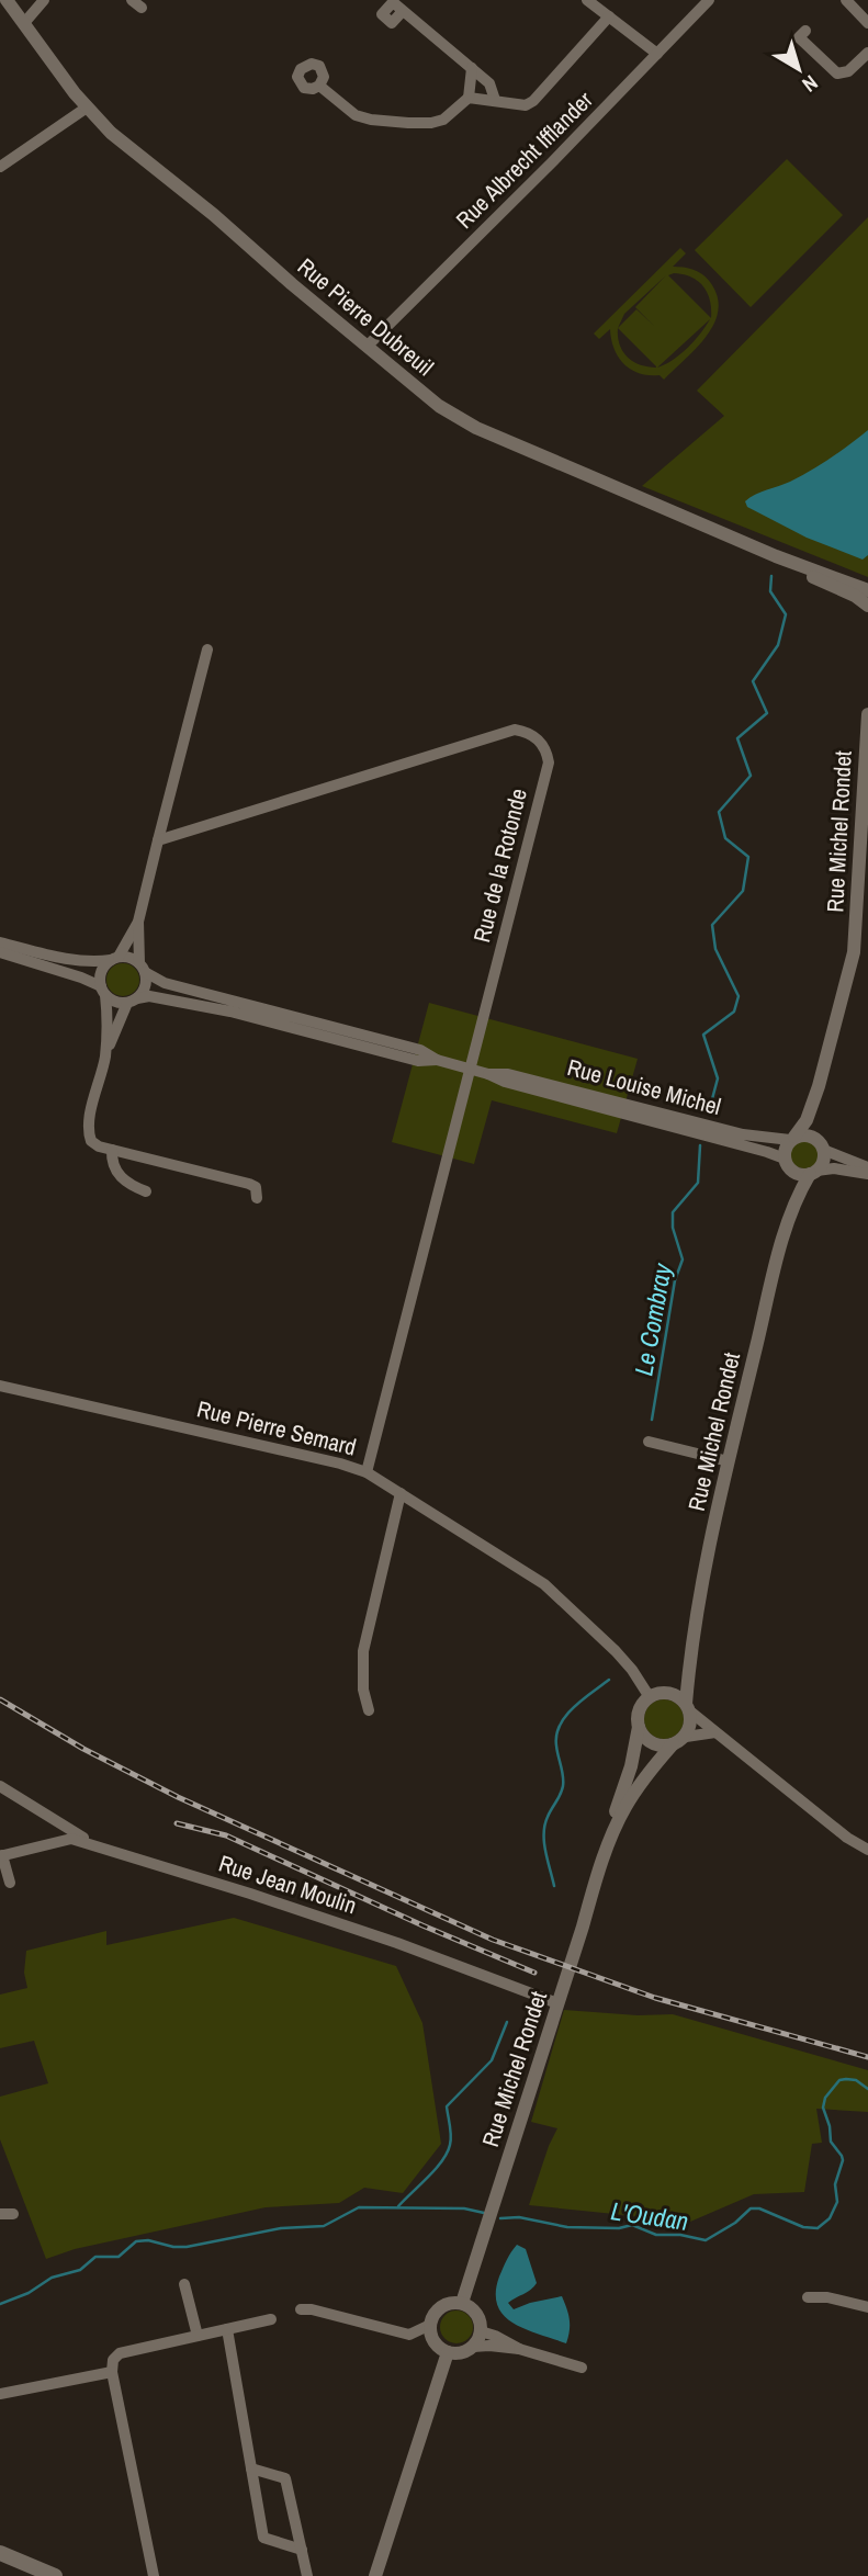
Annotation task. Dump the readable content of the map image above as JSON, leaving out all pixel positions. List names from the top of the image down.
{
  "streets": {
    "street": [
      "Rue Albrecht Ifflander",
      "Rue Pierre Dubreuil",
      "Rue Michel Rondet",
      "Rue de la Rotonde",
      "Rue Louise Michel",
      "Rue Pierre Semard",
      "Rue Jean Moulin"
    ]
  },
  "crossings": [
    ["Rue Albrecht Ifflander", "Rue Pierre Dubreuil"],
    ["Rue Michel Rondet", "Rue Louise Michel"],
    ["Rue Michel Rondet", "Rue Pierre Semard"],
    ["Rue Michel Rondet", "Rue Jean Moulin"],
    ["Rue de la Rotonde", "Rue Louise Michel"],
    ["Rue de la Rotonde", "Rue Pierre Semard"]
  ],
  "water": ["Le Combray", "L'Oudan"],
  "north": "bottom right"
}
